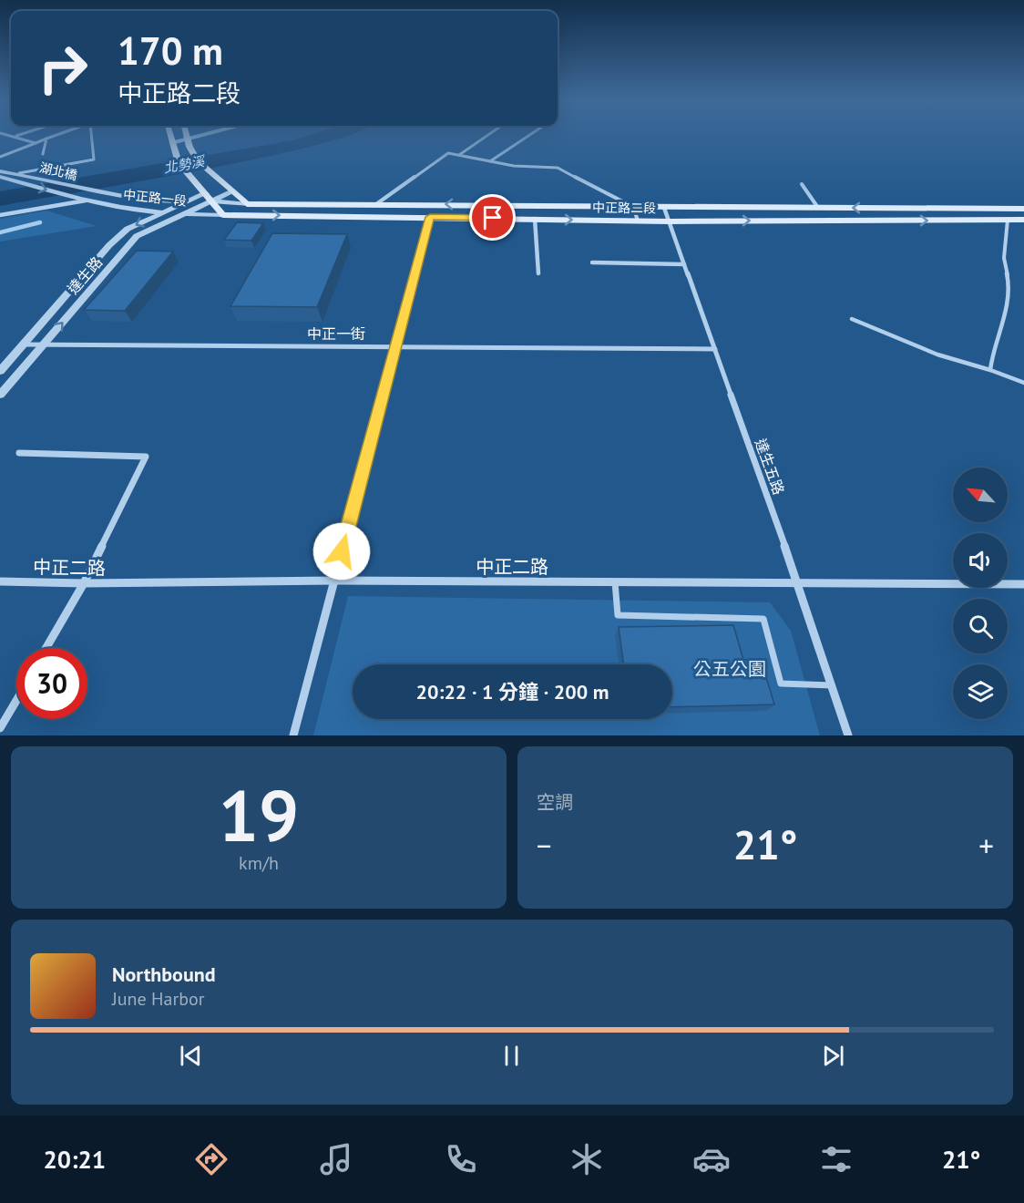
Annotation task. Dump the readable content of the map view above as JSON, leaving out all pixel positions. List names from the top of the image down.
{
  "streets": {
    "main road": ["中正路二段"],
    "street": [
      "湖北橋",
      "中正路一段",
      "達生路",
      "中正一街",
      "達生五路",
      "中正二路"
    ]
  },
  "crossings": [
    ["湖北橋", "中正路一段"],
    ["中正路一段", "中正路二段"],
    ["中正路一段", "達生路"],
    ["中正路二段", "達生五路"],
    ["達生路", "中正一街"],
    ["中正一街", "達生五路"],
    ["達生五路", "中正二路"]
  ],
  "water": ["北勢溪"],
  "parks": ["公五公園"],
  "north": "top left",
  "page": {
    "turn": ["170 m", "中正路二段"],
    "limit": "30",
    "trip": "20:22 · 1 分鐘 · 200 m",
    "tile": [
      ["19", "km/h"],
      "空調"
    ],
    "heat": ["−", "21°", "+"],
    "song": ["Northbound", "June Harbor"],
    "tabs": ["20:21", "21°"]
  }
}
